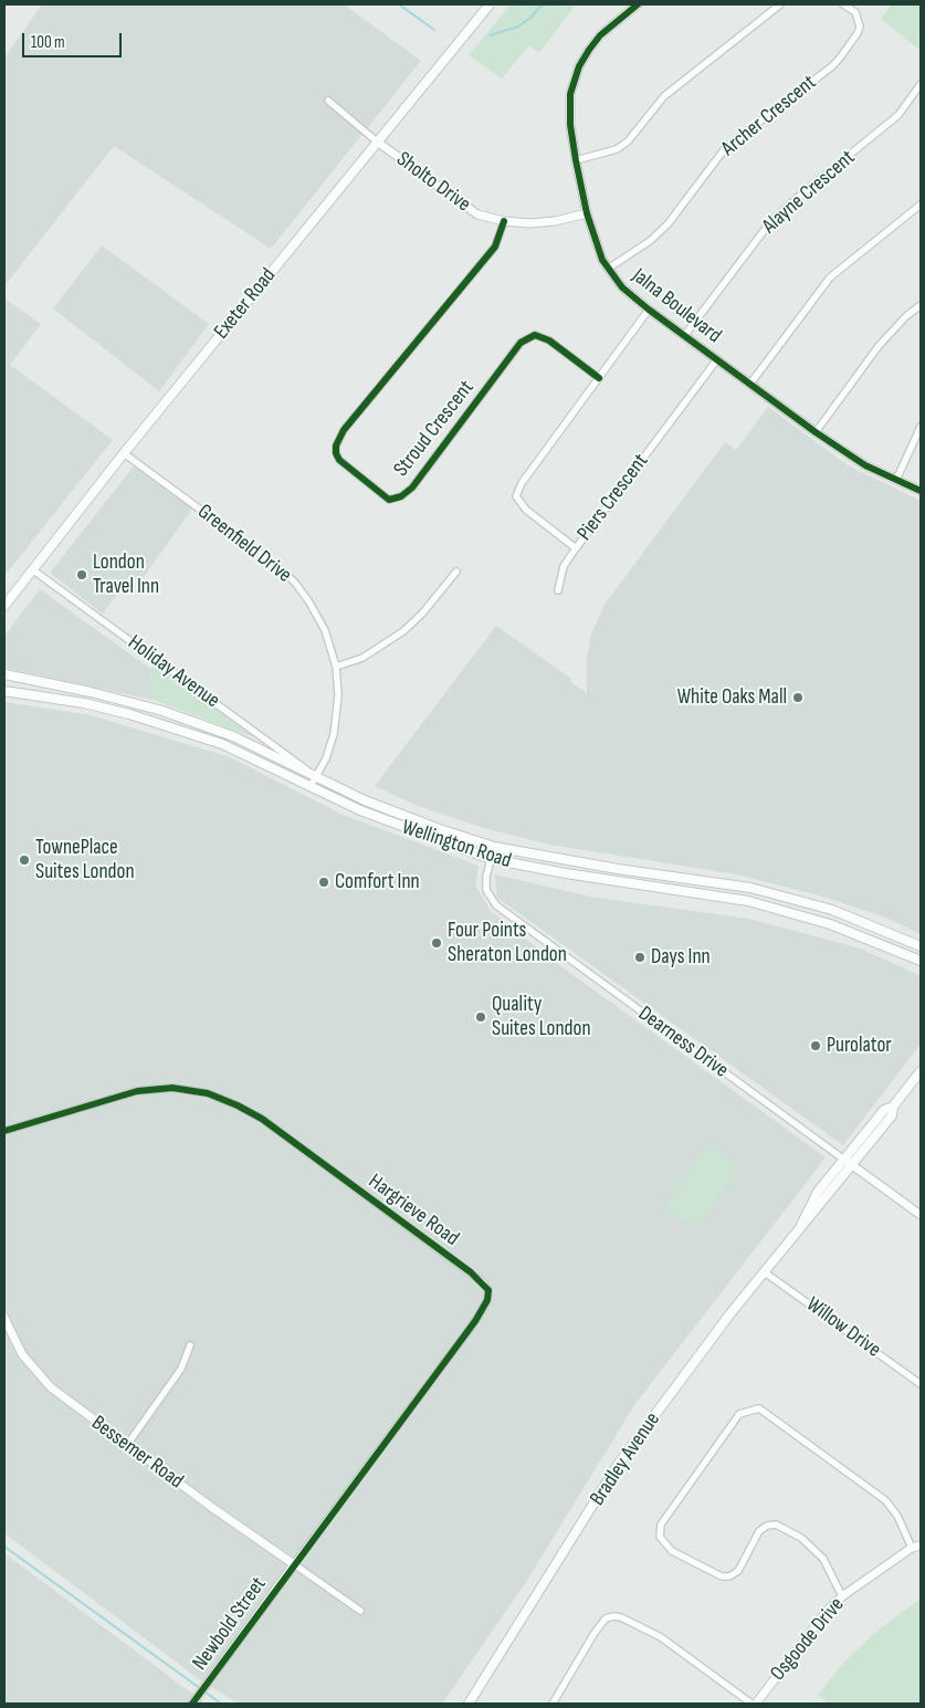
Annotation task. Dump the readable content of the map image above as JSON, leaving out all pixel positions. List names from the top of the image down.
{
  "streets": {
    "main road": ["Exeter Road", "Wellington Road", "Bradley Avenue"],
    "street": [
      "Archer Crescent",
      "Sholto Drive",
      "Alayne Crescent",
      "Jalna Boulevard",
      "Stroud Crescent",
      "Piers Crescent",
      "Greenfield Drive",
      "Holiday Avenue",
      "Dearness Drive",
      "Hargrieve Road",
      "Willow Drive",
      "Bessemer Road",
      "Newbold Street",
      "Osgoode Drive"
    ]
  },
  "crossings": [
    ["Archer Crescent", "Jalna Boulevard"],
    ["Sholto Drive", "Exeter Road"],
    ["Sholto Drive", "Jalna Boulevard"],
    ["Sholto Drive", "Stroud Crescent"],
    ["Alayne Crescent", "Jalna Boulevard"],
    ["Exeter Road", "Greenfield Drive"],
    ["Exeter Road", "Holiday Avenue"],
    ["Jalna Boulevard", "Piers Crescent"],
    ["Stroud Crescent", "Piers Crescent"],
    ["Greenfield Drive", "Holiday Avenue"],
    ["Greenfield Drive", "Wellington Road"],
    ["Holiday Avenue", "Wellington Road"],
    ["Wellington Road", "Dearness Drive"],
    ["Dearness Drive", "Bradley Avenue"],
    ["Hargrieve Road", "Bessemer Road"],
    ["Hargrieve Road", "Newbold Street"],
    ["Willow Drive", "Bradley Avenue"],
    ["Bessemer Road", "Newbold Street"]
  ],
  "places": [
    "London Travel Inn",
    "White Oaks Mall",
    "TownePlace Suites London",
    "Comfort Inn",
    "Four Points Sheraton London",
    "Days Inn",
    "Quality Suites London",
    "Purolator"
  ],
  "scale_bar": "100 m"
}
